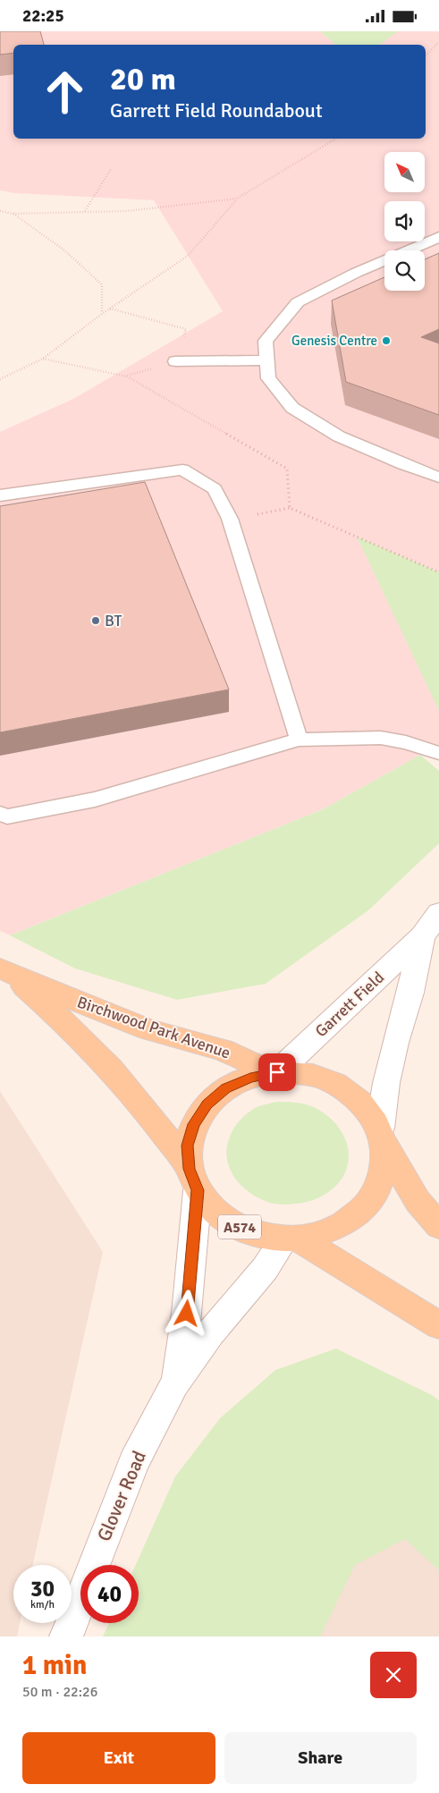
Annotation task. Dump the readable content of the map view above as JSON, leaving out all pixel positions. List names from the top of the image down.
{
  "streets": {
    "main road": ["Birchwood Park Avenue", "A574"],
    "street": ["Garrett Field", "Glover Road"]
  },
  "crossings": [
    ["Garrett Field", "Birchwood Park Avenue"],
    ["Garrett Field", "A574"],
    ["Birchwood Park Avenue", "A574"],
    ["Birchwood Park Avenue", "Glover Road"],
    ["A574", "Glover Road"]
  ],
  "places": ["Genesis Centre", "BT"],
  "north": "top left",
  "page": {
    "status": "22:25",
    "turn": ["20 m", "Garrett Field Roundabout"],
    "speed": "30 km/h",
    "limit": "40",
    "heading": ["1 min", "50 m · 22:26"],
    "buttons": ["Exit", "Share"]
  }
}
